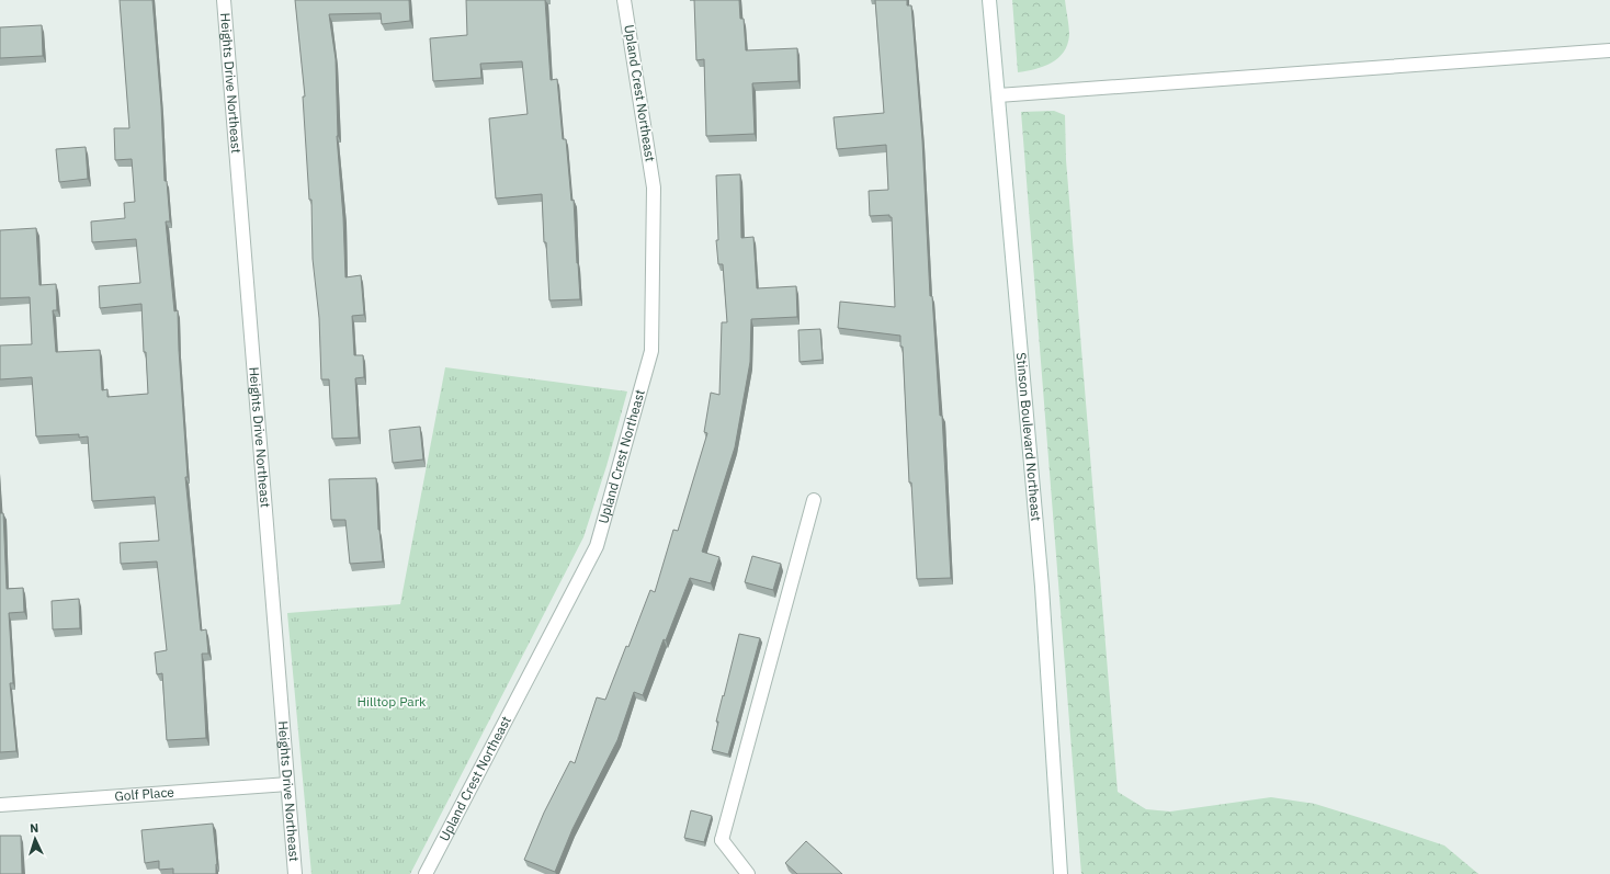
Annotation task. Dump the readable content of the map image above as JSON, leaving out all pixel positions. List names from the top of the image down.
{
  "streets": {
    "street": [
      "Heights Drive Northeast",
      "Upland Crest Northeast",
      "Stinson Boulevard Northeast",
      "Golf Place"
    ]
  },
  "crossings": [
    ["Heights Drive Northeast", "Golf Place"]
  ],
  "parks": ["Hilltop Park"],
  "north": "top"
}
